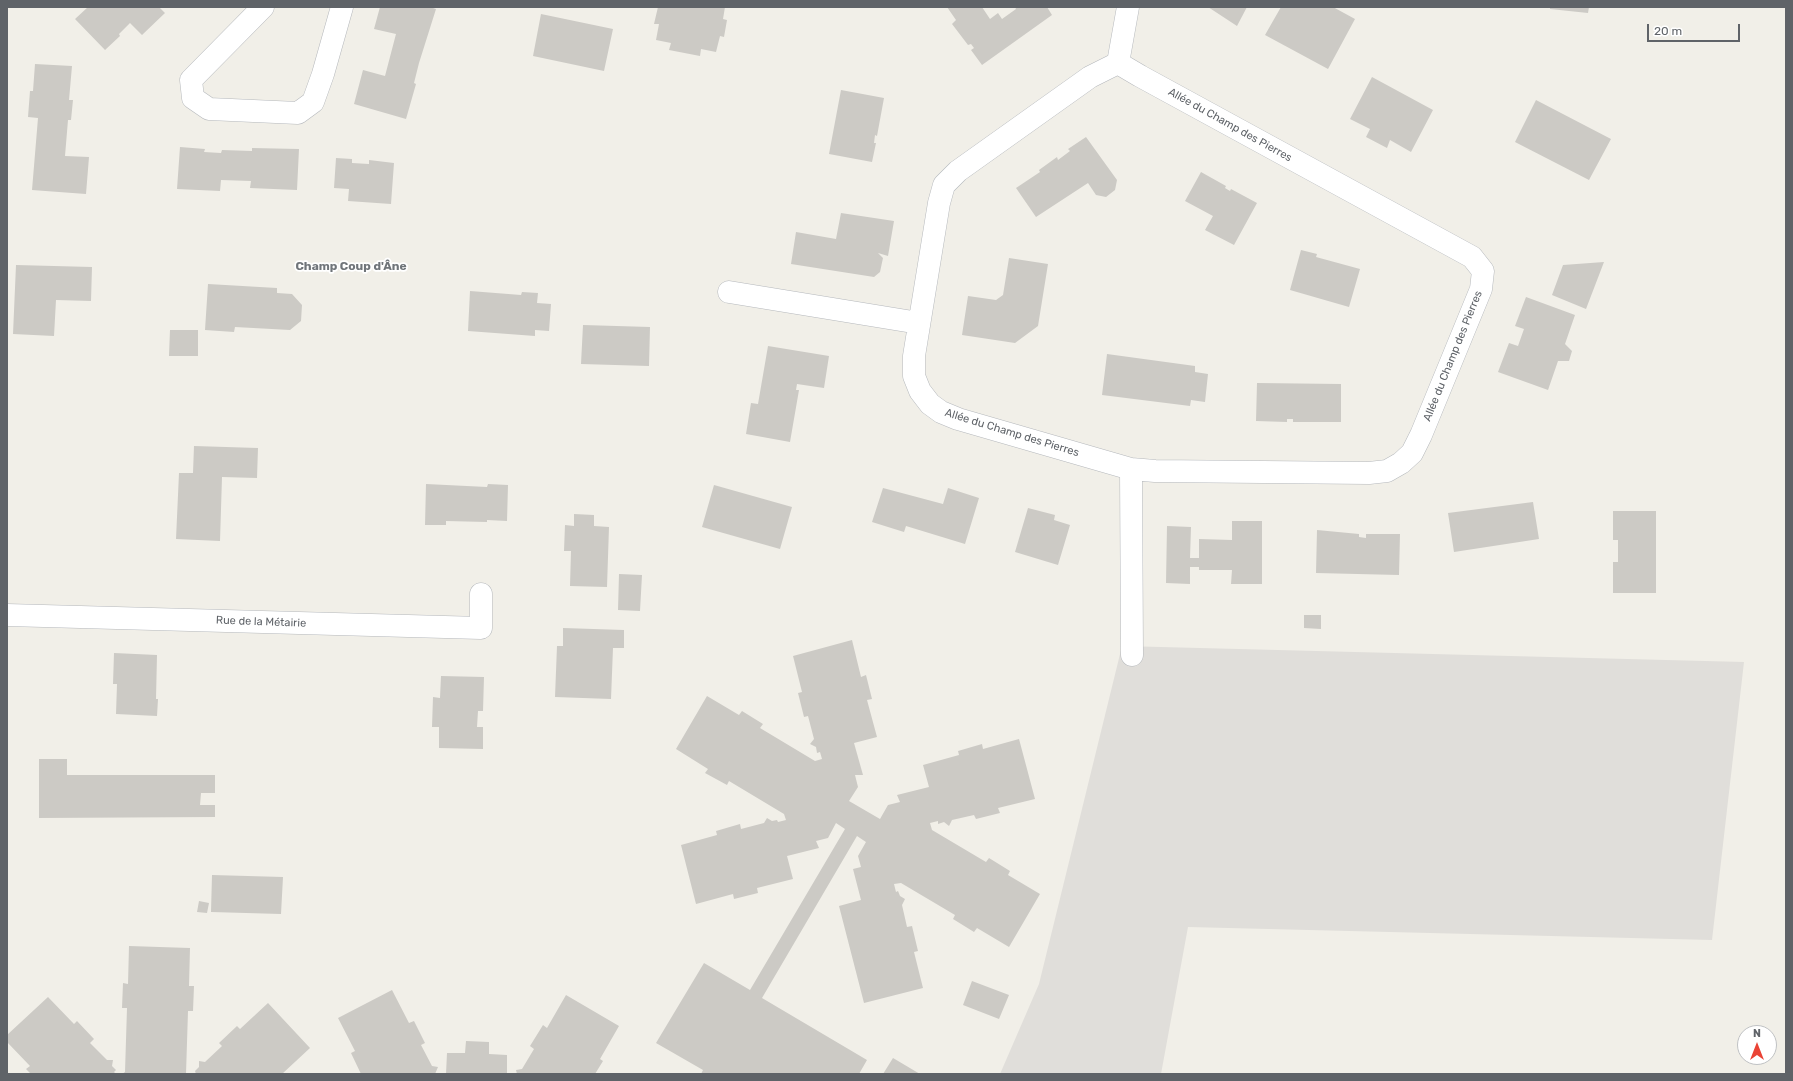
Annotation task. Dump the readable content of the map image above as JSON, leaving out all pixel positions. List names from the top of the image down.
{
  "streets": {
    "street": ["Allée du Champ des Pierres", "Rue de la Métairie"]
  },
  "districts": ["Champ Coup d'Âne"],
  "scale_bar": "20 m",
  "north": "top"
}
